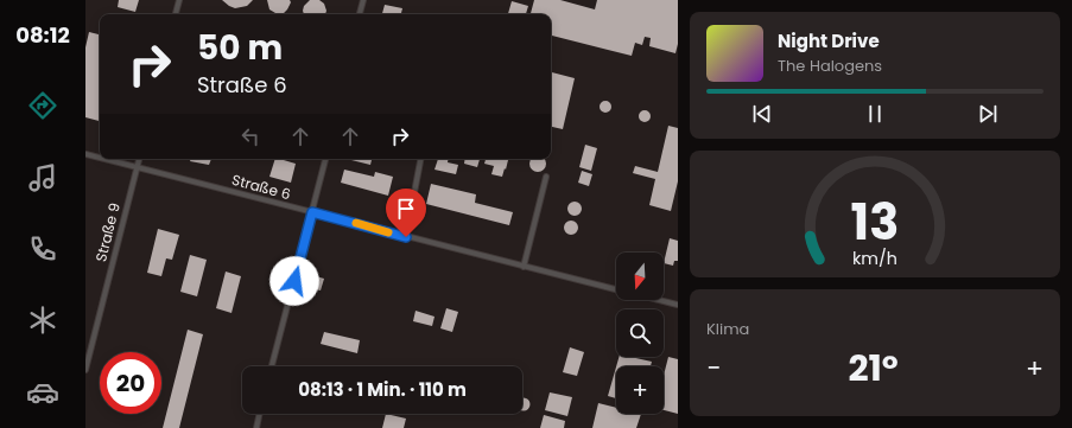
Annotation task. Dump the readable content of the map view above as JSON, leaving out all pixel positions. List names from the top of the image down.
{
  "streets": {
    "lane": ["Straße 6", "Straße 9"]
  },
  "crossings": [
    ["Straße 6", "Straße 9"]
  ],
  "north": "bottom",
  "page": {
    "tabs": "08:12",
    "turn": ["50 m", "Straße 6"],
    "song": ["Night Drive", "The Halogens"],
    "map_buttons": "+",
    "tile": "Klima",
    "heat": ["−", "21°", "+"],
    "limit": "20",
    "trip": "08:13 · 1 Min. · 110 m",
    "gauge": ["13", "km/h"]
  }
}
